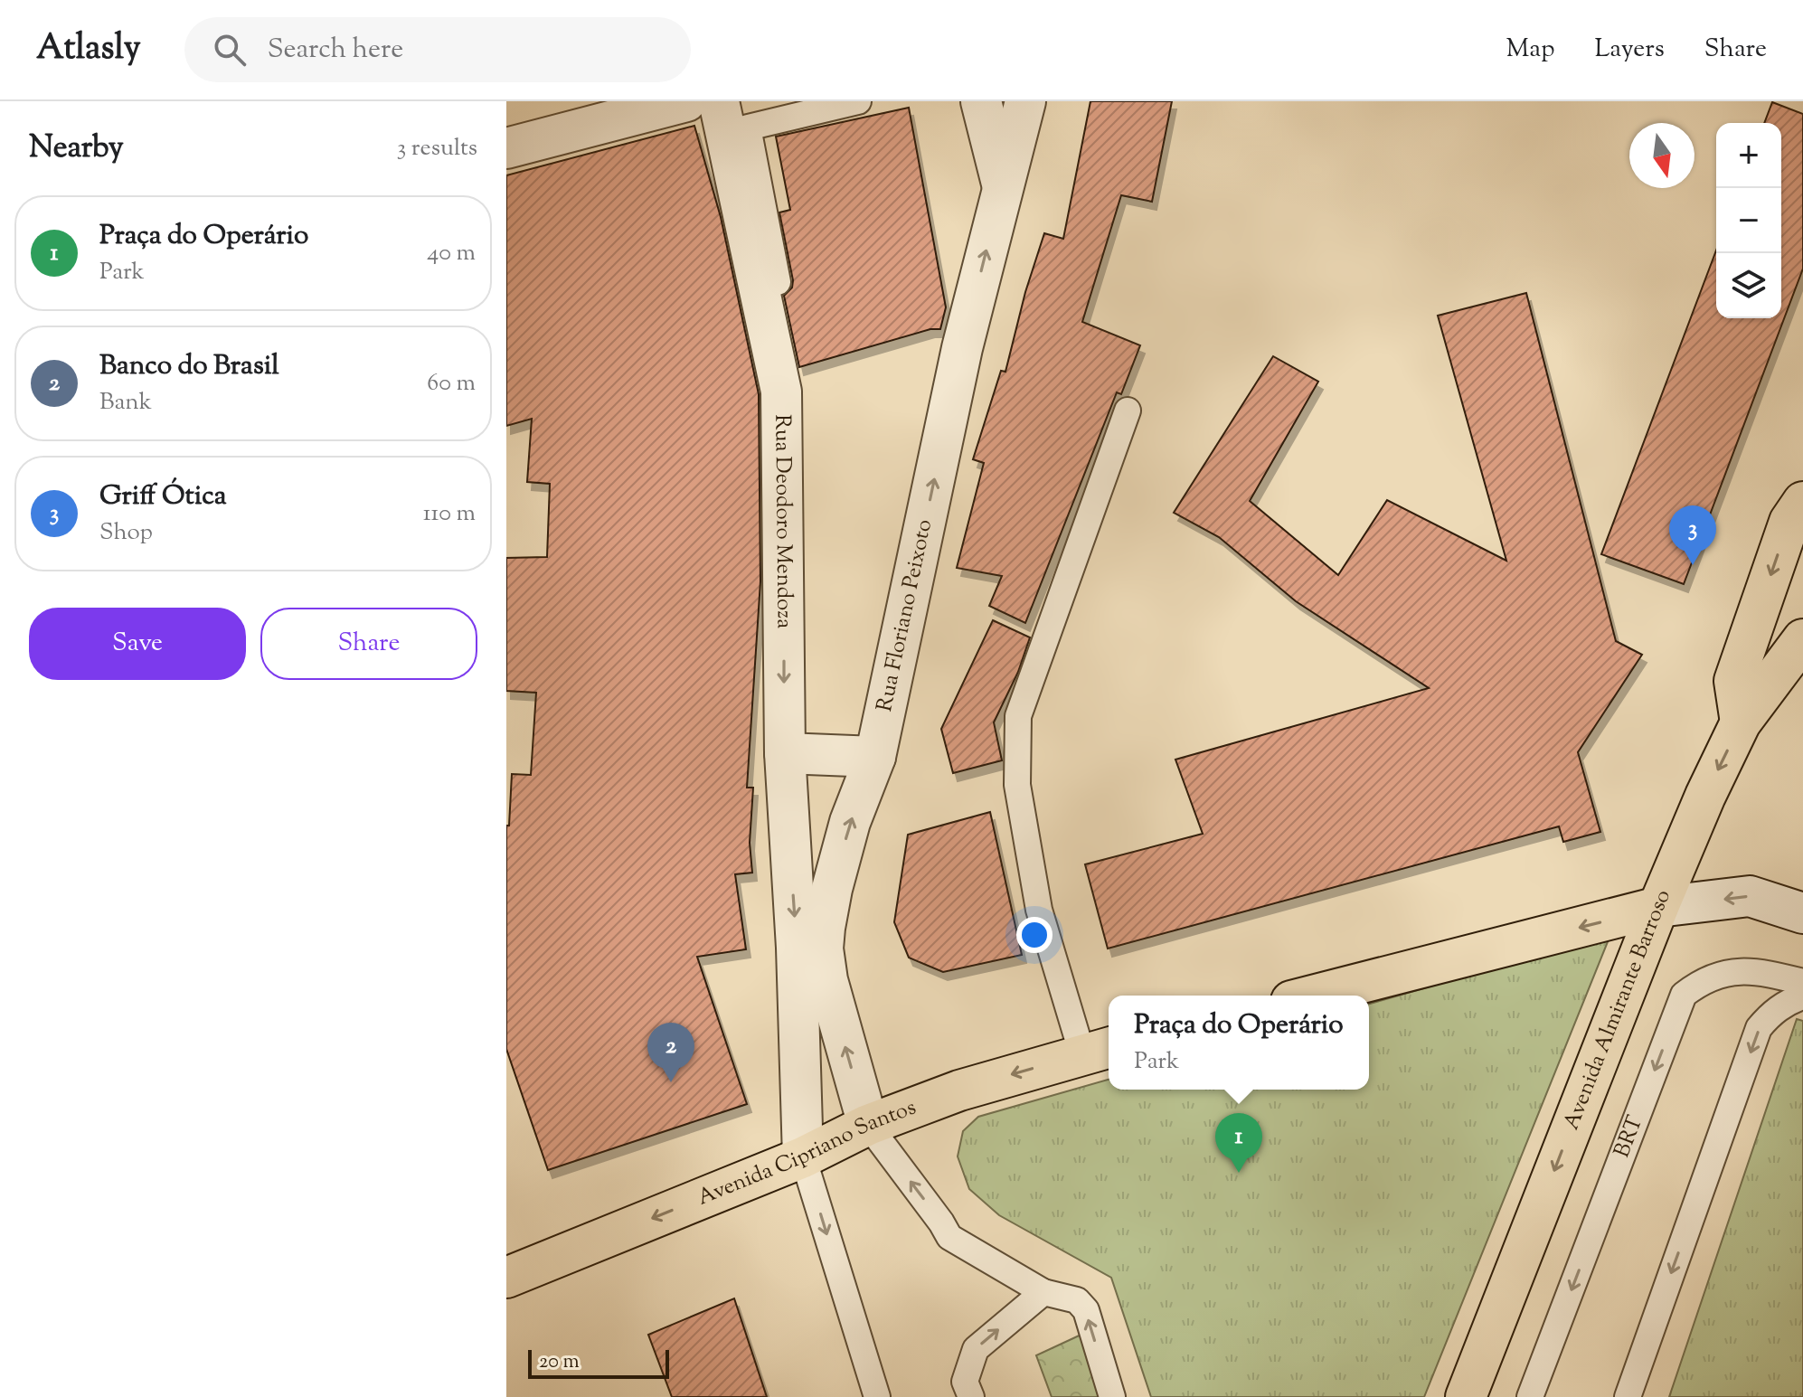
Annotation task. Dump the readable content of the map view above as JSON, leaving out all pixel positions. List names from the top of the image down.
{
  "streets": {
    "main road": ["Avenida Almirante Barroso", "Avenida Cipriano Santos"],
    "street": ["Rua Deodoro Mendoza", "Rua Floriano Peixoto"],
    "lane": ["BRT"]
  },
  "crossings": [
    ["Rua Deodoro Mendoza", "Avenida Cipriano Santos"],
    ["Rua Floriano Peixoto", "Avenida Cipriano Santos"]
  ],
  "one_way": [
    "Rua Deodoro Mendoza",
    "Rua Floriano Peixoto",
    "Avenida Almirante Barroso",
    "Avenida Cipriano Santos"
  ],
  "scale_bar": "20 m",
  "north": "bottom",
  "page": {
    "header": "Atlasly",
    "search": "Search here",
    "nav": ["Map", "Layers", "Share"],
    "heading": ["Nearby", "3 results"],
    "map_buttons": ["+", "−"],
    "list": [
      {
        "mark": "1",
        "name": "Praça do Operário",
        "note": "Park",
        "value": "40 m"
      },
      {
        "mark": "2",
        "name": "Banco do Brasil",
        "note": "Bank",
        "value": "60 m"
      },
      {
        "mark": "3",
        "name": "Griff Ótica",
        "note": "Shop",
        "value": "110 m"
      }
    ],
    "pins": ["3", "2", "1"],
    "buttons": ["Save", "Share"],
    "popup": ["Praça do Operário", "Park"],
    "scale": "20 m"
  }
}
